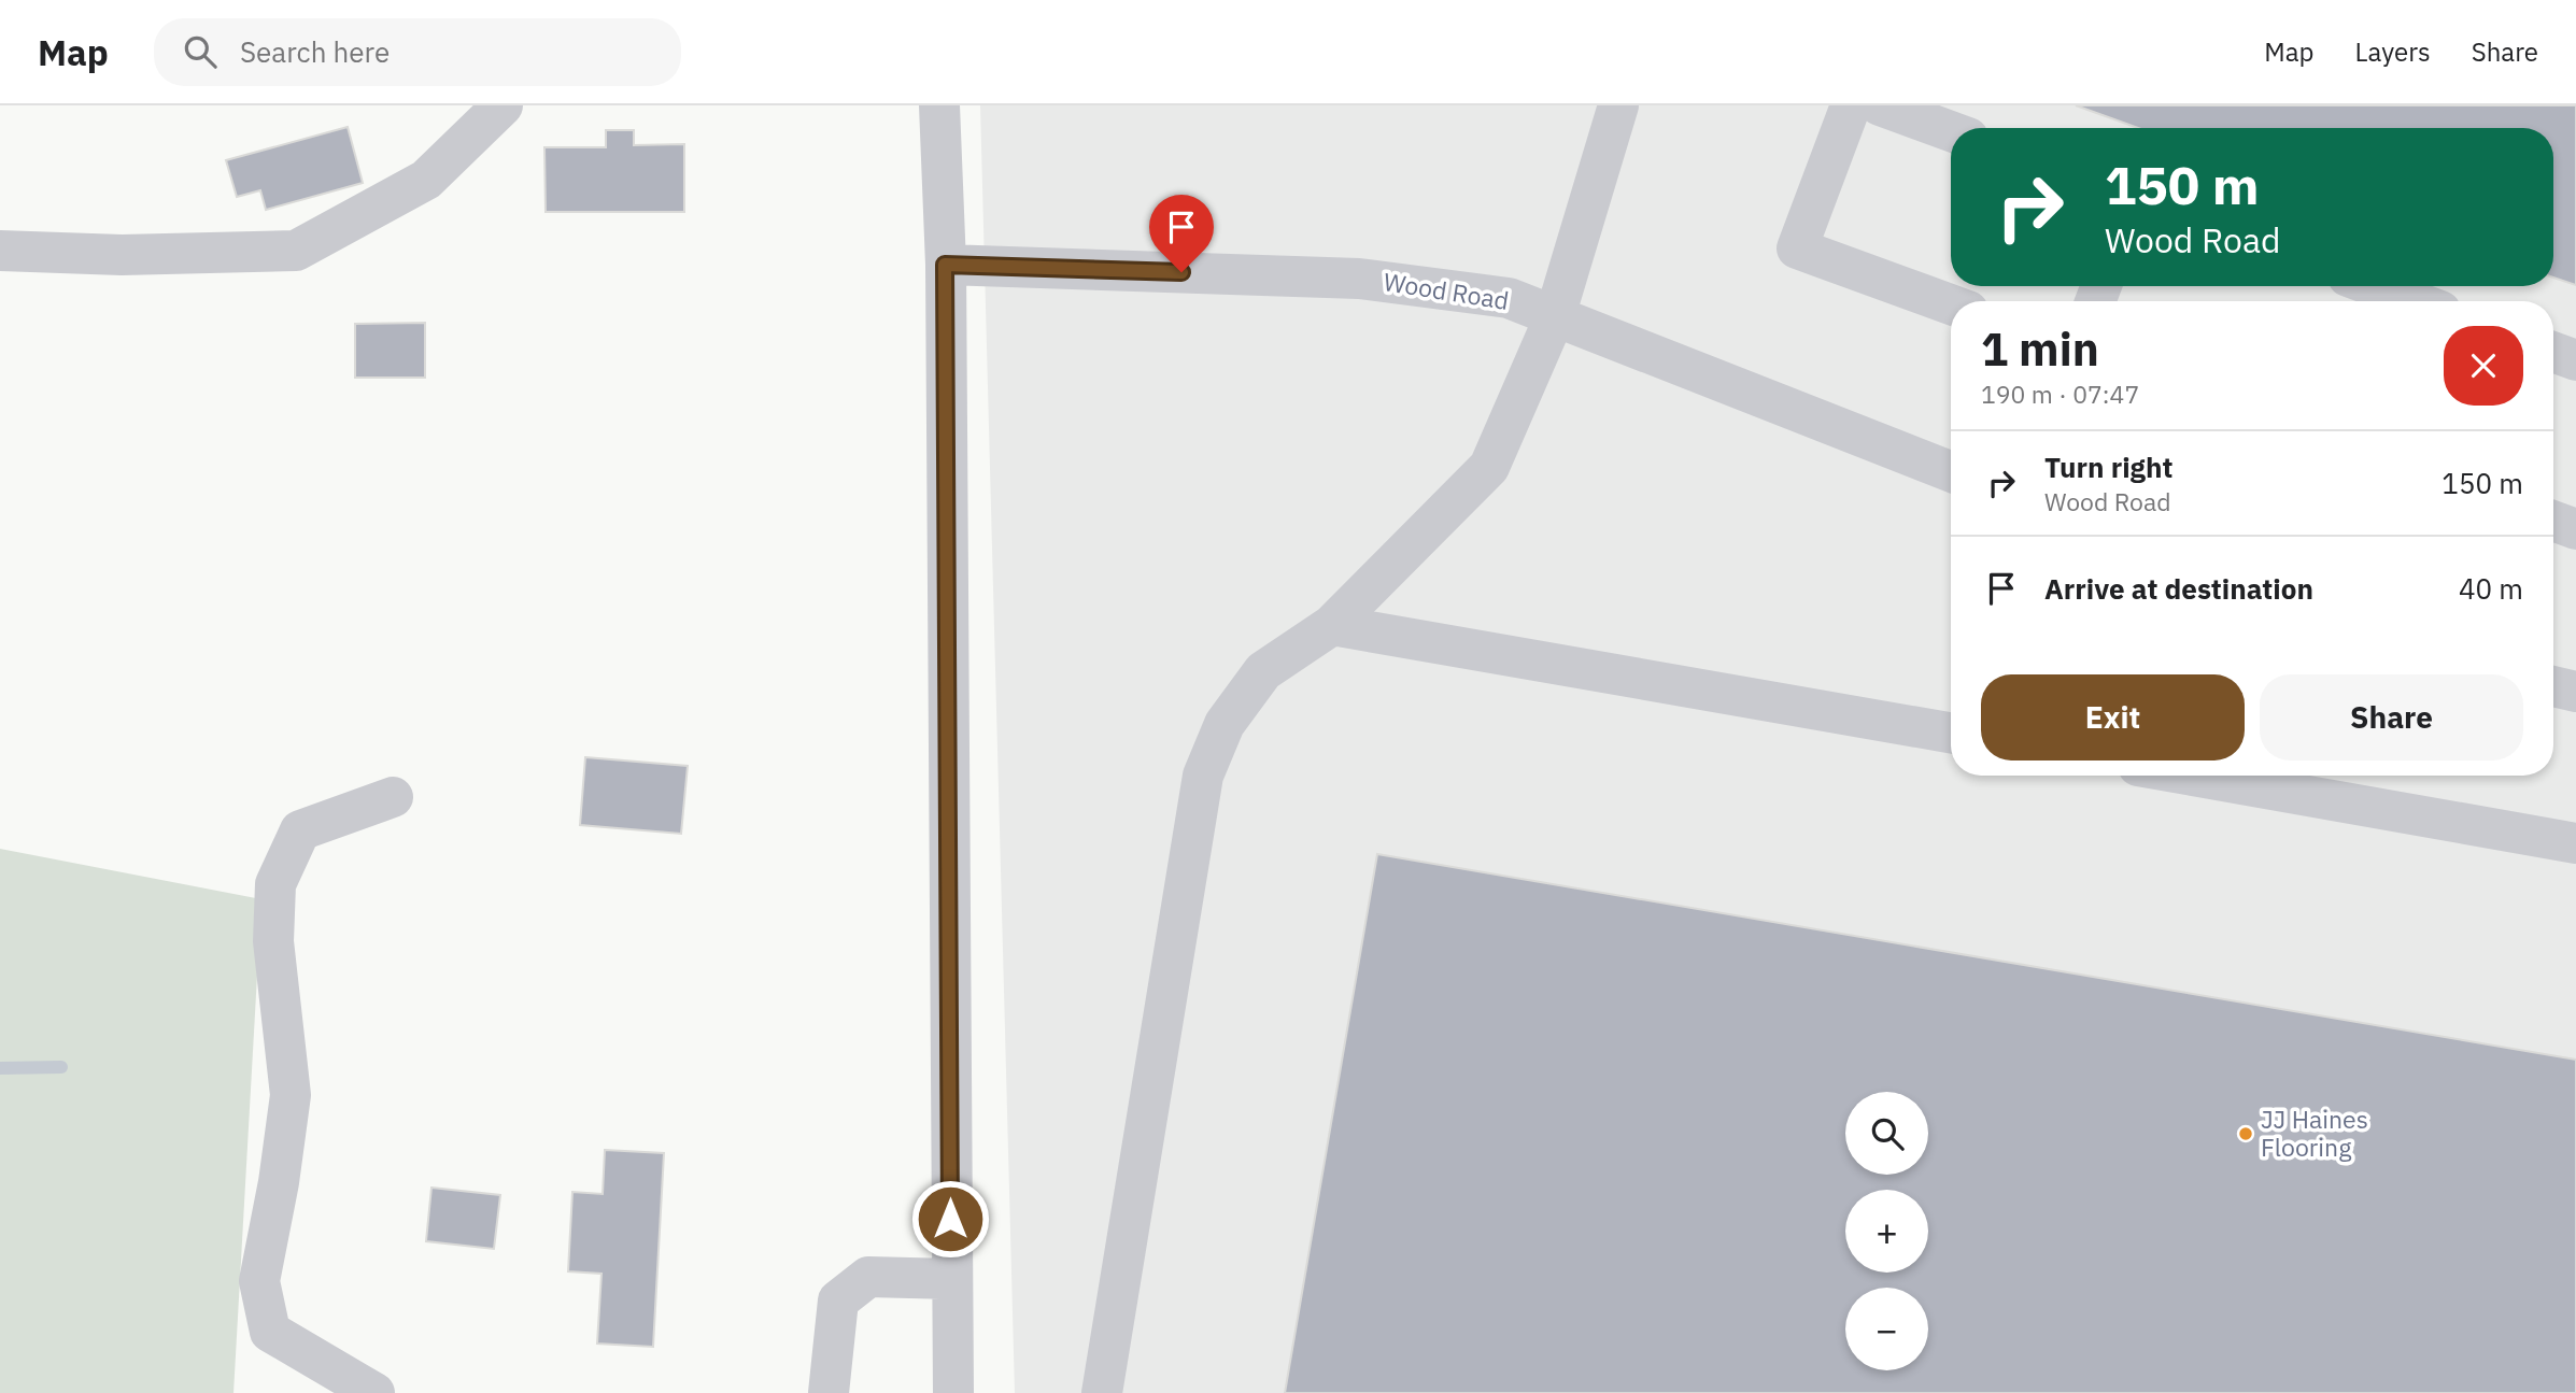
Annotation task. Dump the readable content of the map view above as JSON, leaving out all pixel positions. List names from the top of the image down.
{
  "streets": {
    "street": ["Wood Road"]
  },
  "places": ["JJ Haines Flooring"],
  "page": {
    "header": "Map",
    "search": "Search here",
    "nav": ["Map", "Layers", "Share"],
    "turn": ["150 m", "Wood Road"],
    "heading": ["1 min", "190 m · 07:47"],
    "list": [
      {
        "name": "Turn right",
        "note": "Wood Road",
        "value": "150 m"
      },
      {
        "name": "Arrive at destination",
        "value": "40 m"
      }
    ],
    "buttons": ["Exit", "Share"],
    "map_buttons": ["+", "−"]
  }
}
